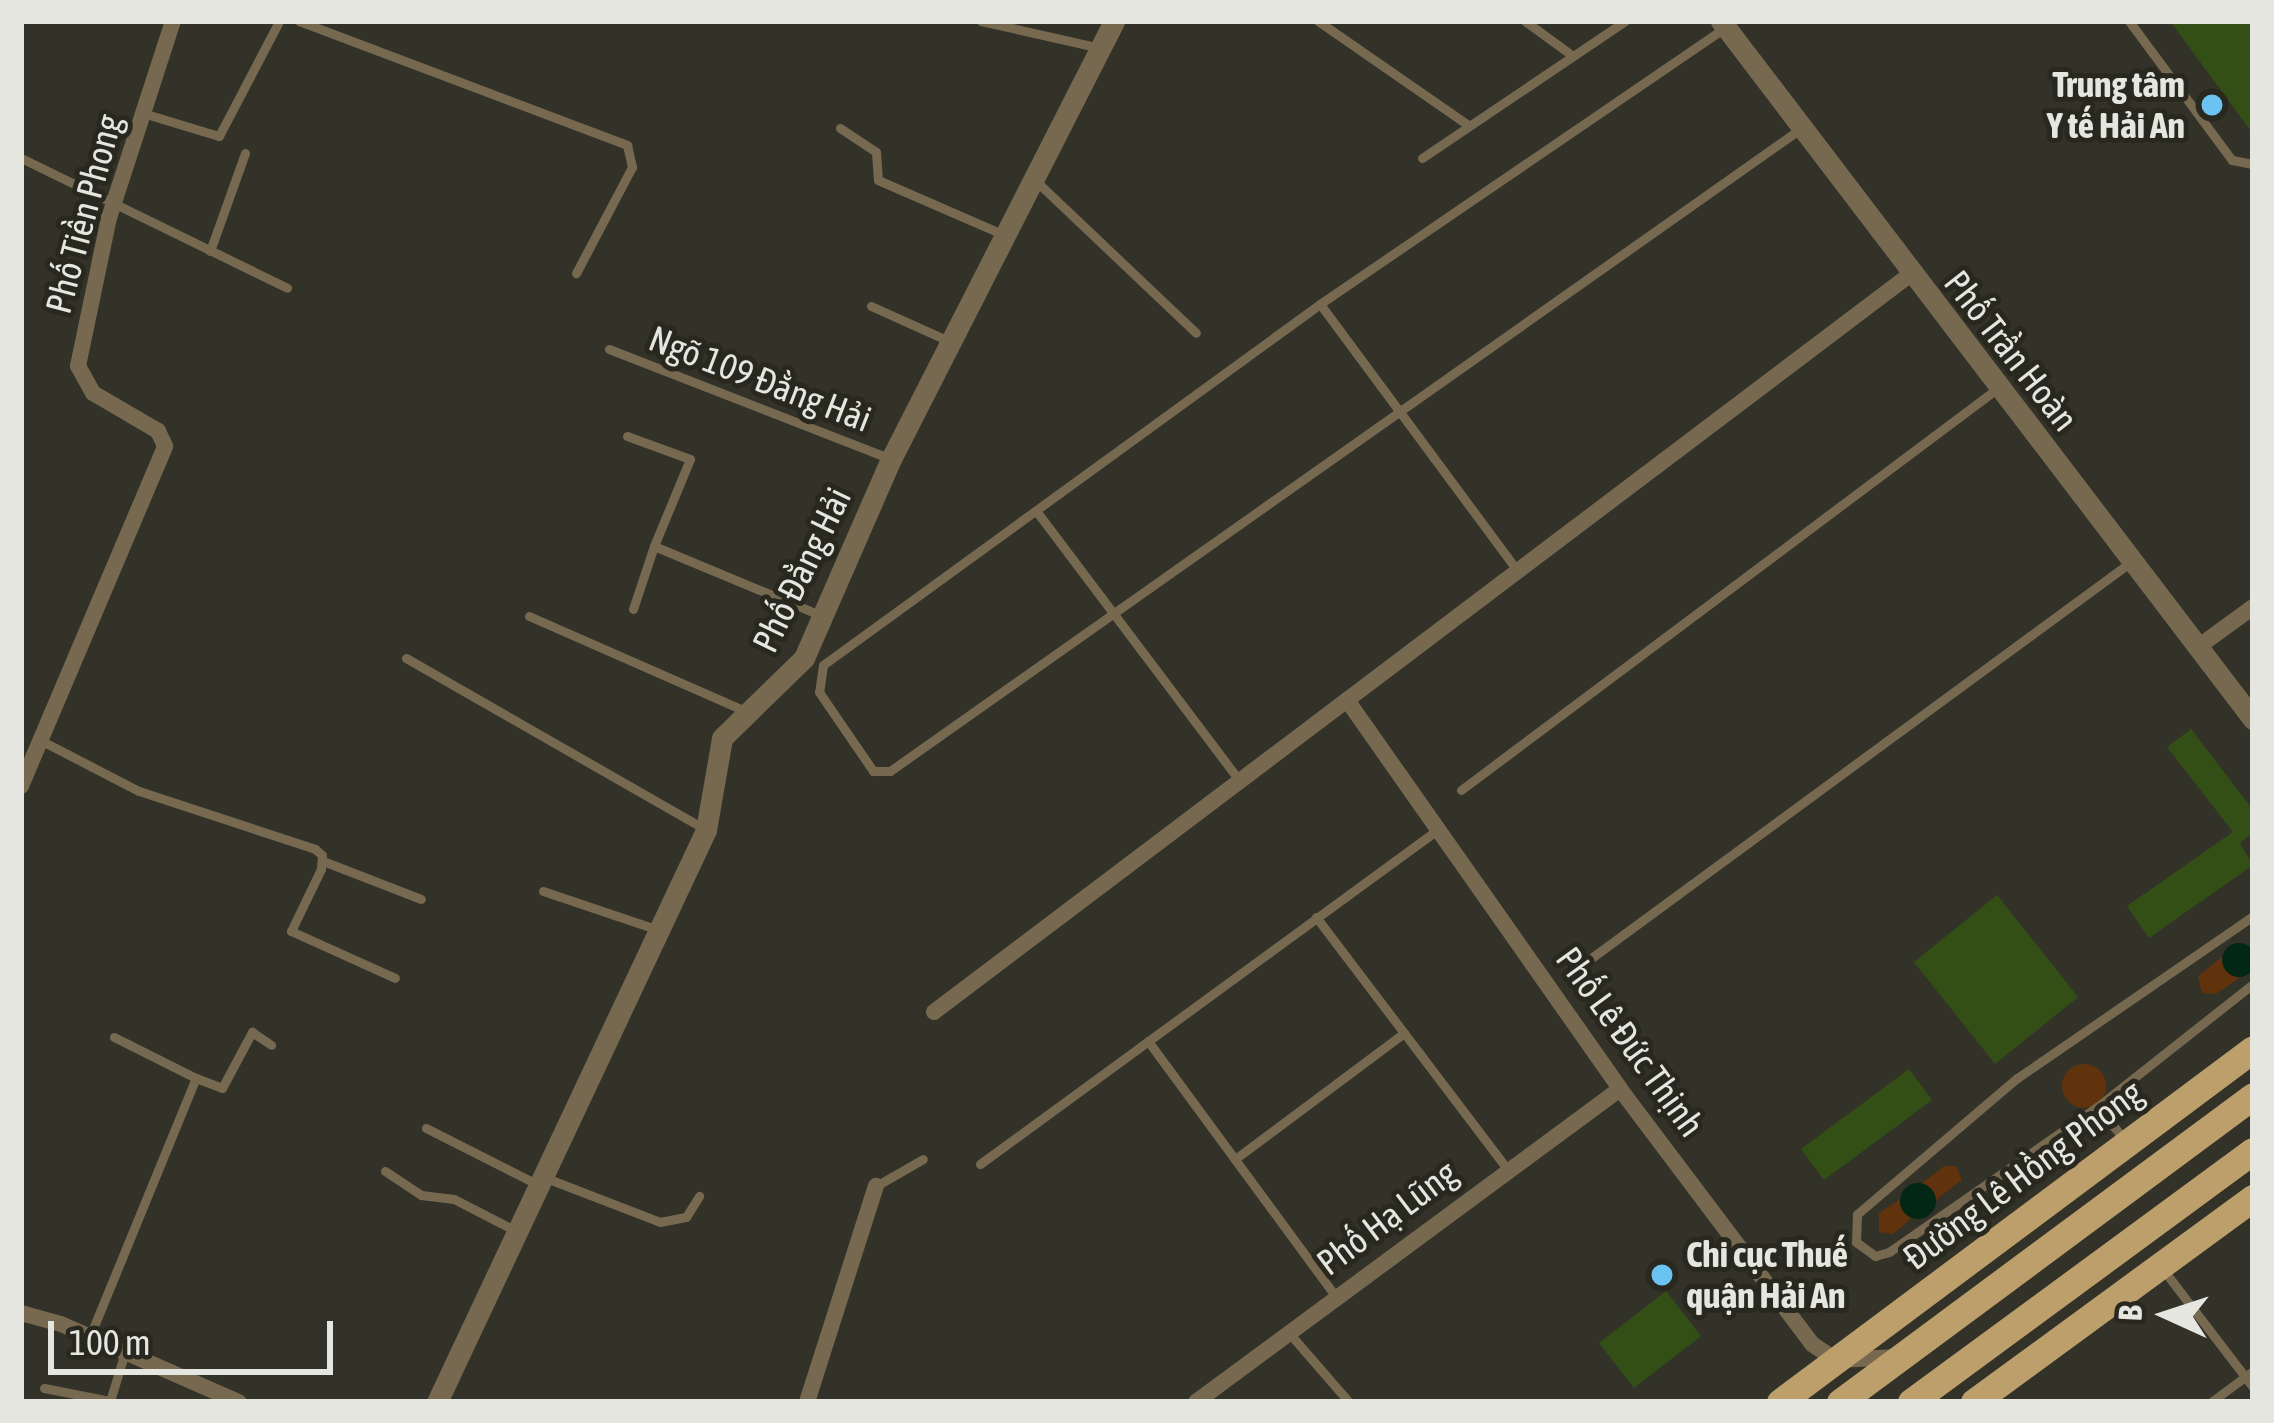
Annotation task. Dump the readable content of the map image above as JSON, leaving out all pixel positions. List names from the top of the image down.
{
  "streets": {
    "main road": ["Đường Lê Hồng Phong"],
    "street": [
      "Phố Tiền Phong",
      "Phố Trần Hoàn",
      "Phố Đằng Hải",
      "Phố Lê Đức Thịnh",
      "Phố Hạ Lũng"
    ],
    "lane": ["Ngõ 109 Đằng Hải"]
  },
  "crossings": [
    ["Ngõ 109 Đằng Hải", "Phố Đằng Hải"],
    ["Phố Lê Đức Thịnh", "Đường Lê Hồng Phong"],
    ["Phố Lê Đức Thịnh", "Phố Hạ Lũng"]
  ],
  "places": ["Trung tâm Y tế Hải An", "Chi cục Thuế quận Hải An"],
  "scale_bar": "100 m",
  "north": "left"
}
